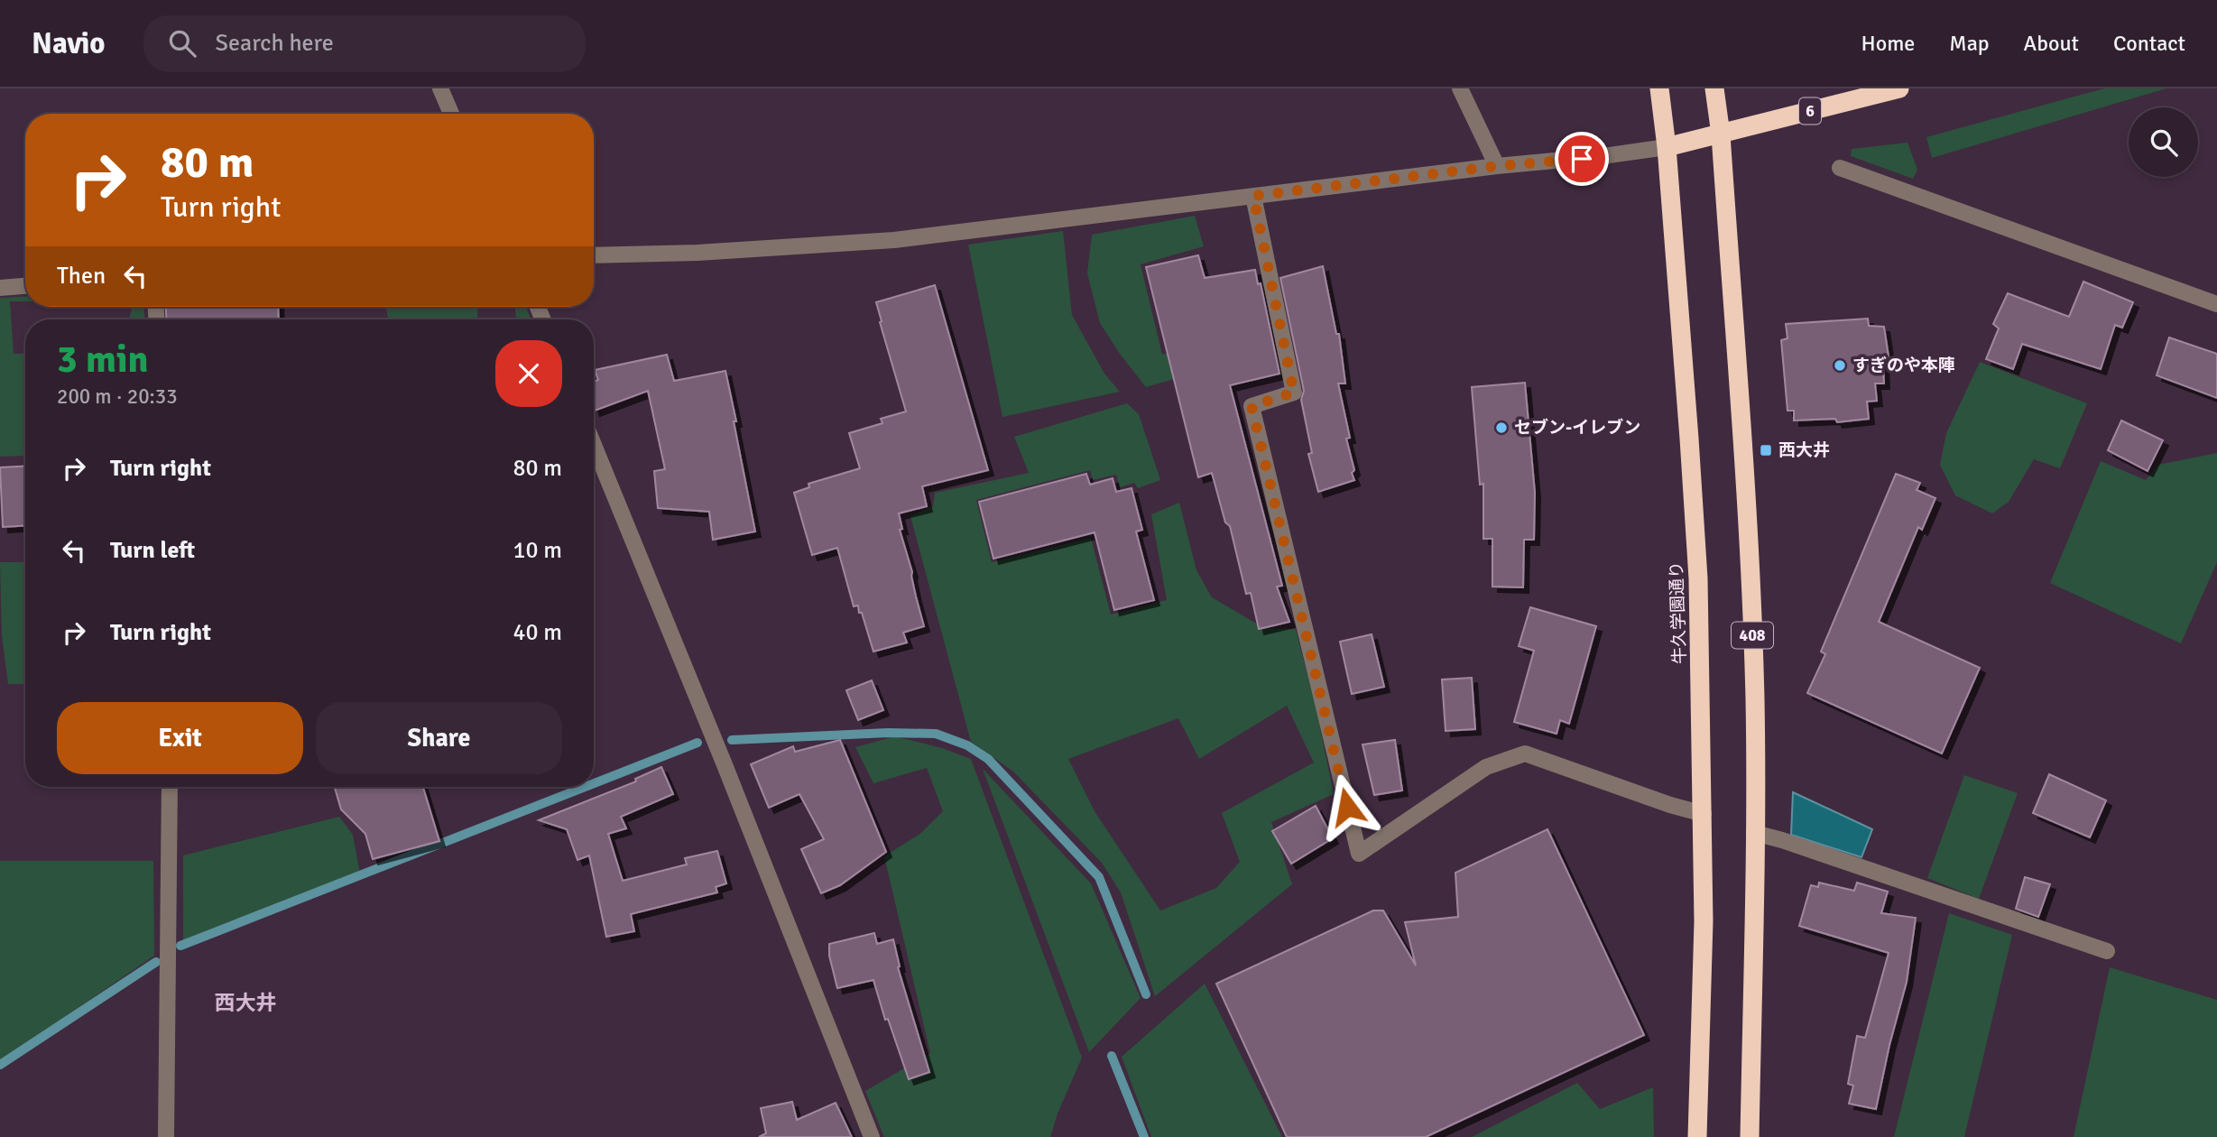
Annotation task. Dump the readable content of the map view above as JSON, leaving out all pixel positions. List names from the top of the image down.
{
  "streets": {
    "highway": ["6", "牛久学園通り", "408"]
  },
  "crossings": [
    ["6", "牛久学園通り"],
    ["6", "408"]
  ],
  "districts": ["西大井"],
  "places": {
    "other": ["すぎのや本陣", "セブン-イレブン"],
    "transit": ["西大井"]
  },
  "page": {
    "header": "Navio",
    "search": "Search here",
    "nav": [
      "Home",
      "Map",
      "About",
      "Contact"
    ],
    "turn": ["80 m", "Turn right"],
    "then": "Then",
    "heading": ["3 min", "200 m · 20:33"],
    "list": [
      {
        "name": "Turn right",
        "value": "80 m"
      },
      {
        "name": "Turn left",
        "value": "10 m"
      },
      {
        "name": "Turn right",
        "value": "40 m"
      }
    ],
    "buttons": ["Exit", "Share"]
  }
}
